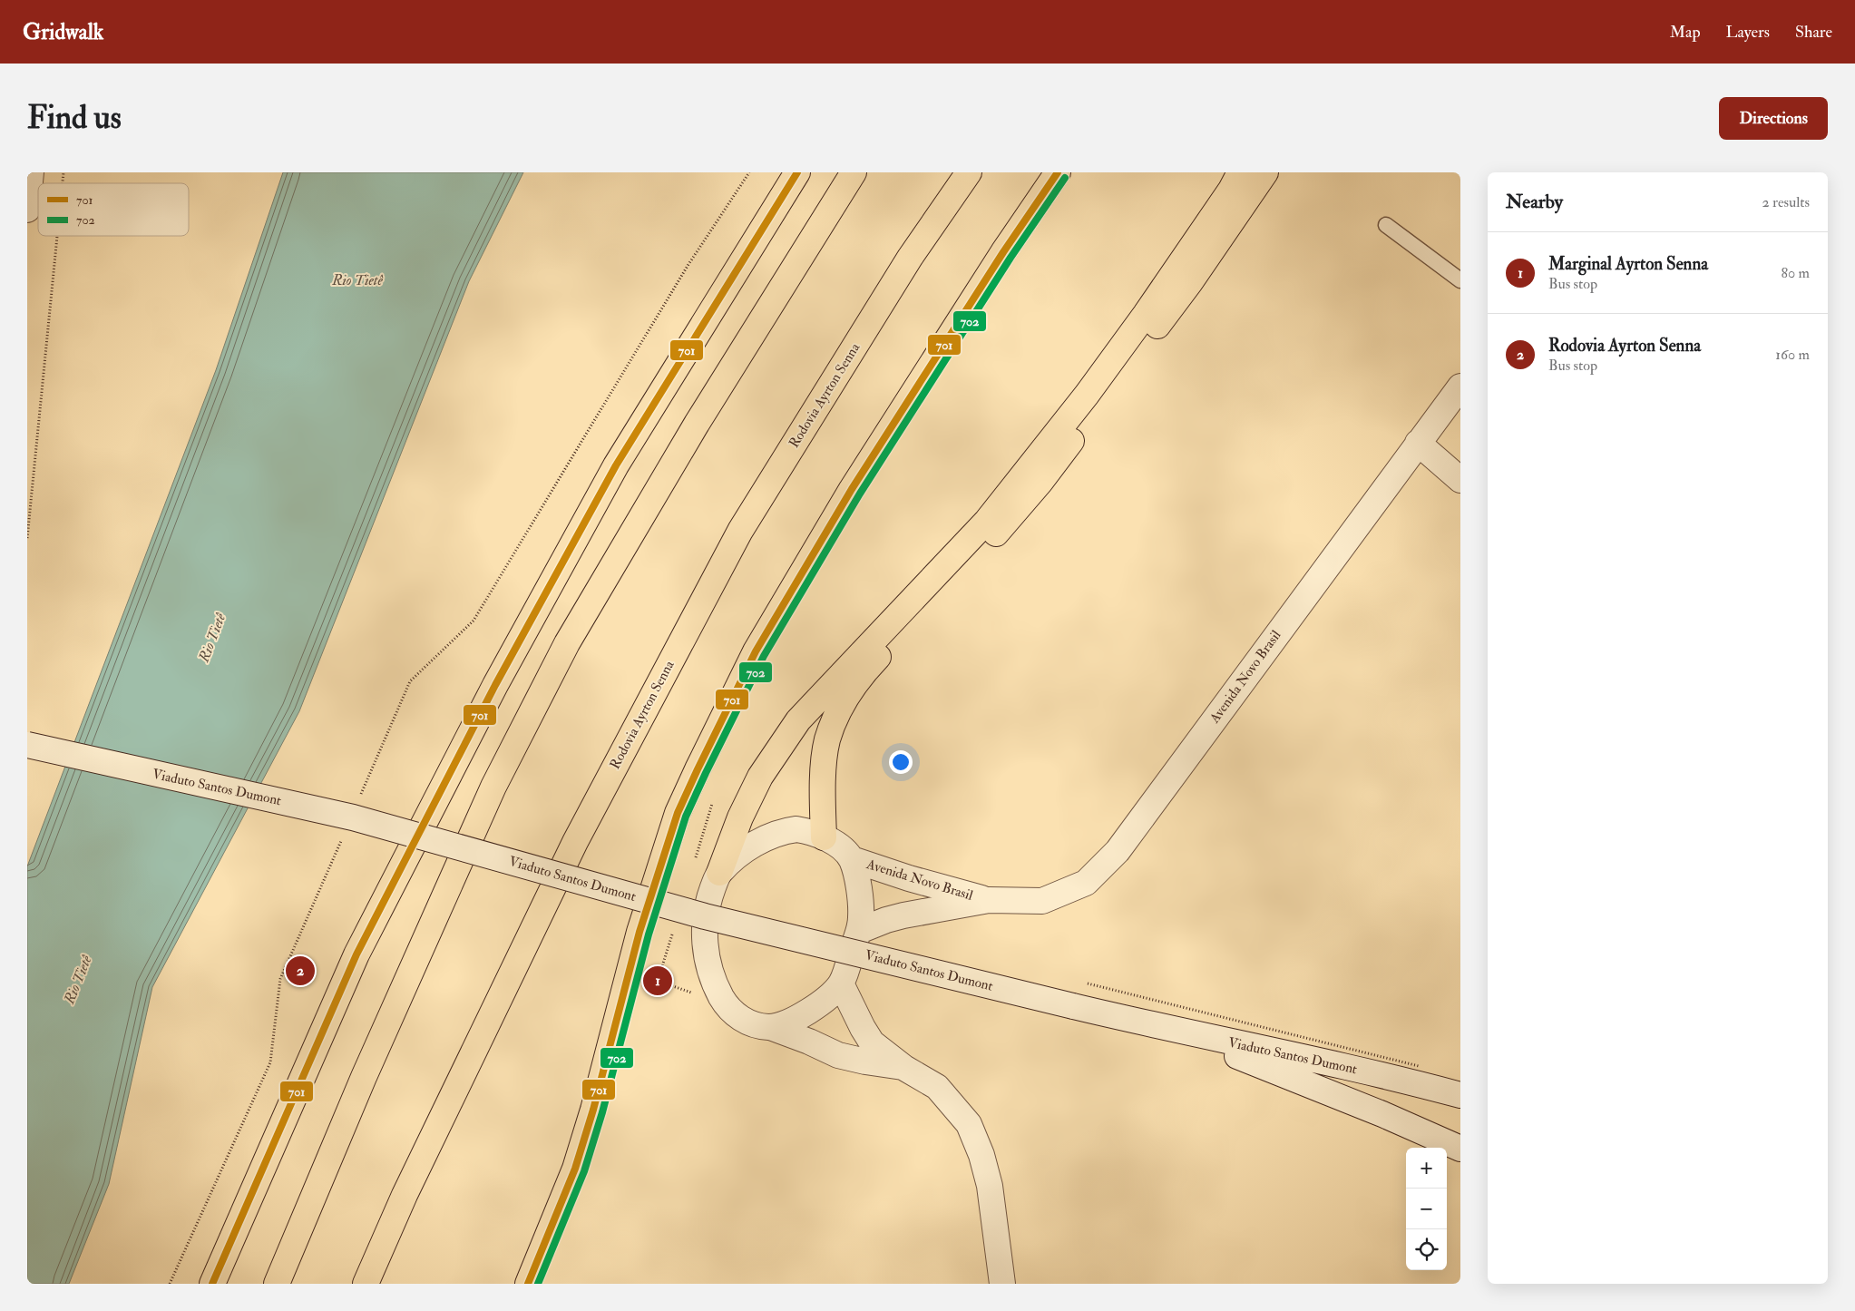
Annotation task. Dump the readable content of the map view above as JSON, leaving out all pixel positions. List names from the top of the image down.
{
  "streets": {
    "highway": ["Rodovia Ayrton Senna"],
    "street": ["Avenida Novo Brasil", "Viaduto Santos Dumont"]
  },
  "water": ["Rio Tietê"],
  "lines": ["transit line 701", "transit line 702"],
  "legend": ["701", "702"],
  "page": {
    "header": "Gridwalk",
    "nav": ["Map", "Layers", "Share"],
    "buttons": "Directions",
    "title": "Find us",
    "heading": ["Nearby", "2 results"],
    "list": [
      {
        "mark": "1",
        "name": "Marginal Ayrton Senna",
        "note": "Bus stop",
        "value": "80 m"
      },
      {
        "mark": "2",
        "name": "Rodovia Ayrton Senna",
        "note": "Bus stop",
        "value": "160 m"
      }
    ],
    "pins": ["2", "1"],
    "map_buttons": ["+", "−"]
  }
}
